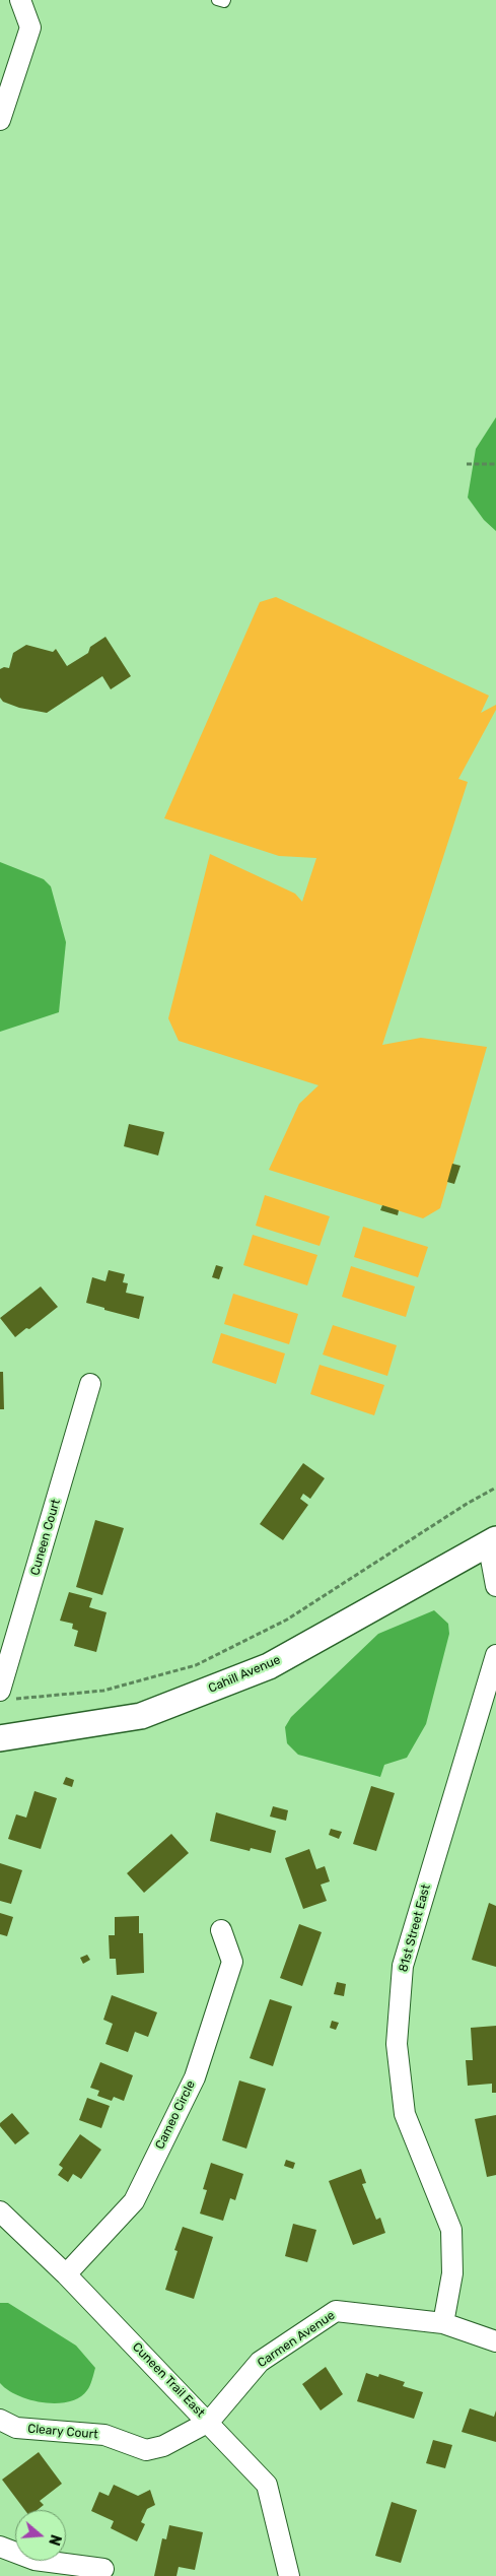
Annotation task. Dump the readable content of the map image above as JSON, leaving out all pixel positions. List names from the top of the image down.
{
  "streets": {
    "street": [
      "Cuneen Court",
      "Cahill Avenue",
      "81st Street East",
      "Cameo Circle",
      "Carmen Avenue",
      "Cuneen Trail East",
      "Cleary Court"
    ]
  },
  "crossings": [
    ["81st Street East", "Carmen Avenue"],
    ["Cameo Circle", "Cuneen Trail East"],
    ["Carmen Avenue", "Cuneen Trail East"],
    ["Carmen Avenue", "Cleary Court"],
    ["Cuneen Trail East", "Cleary Court"]
  ],
  "north": "right"
}
